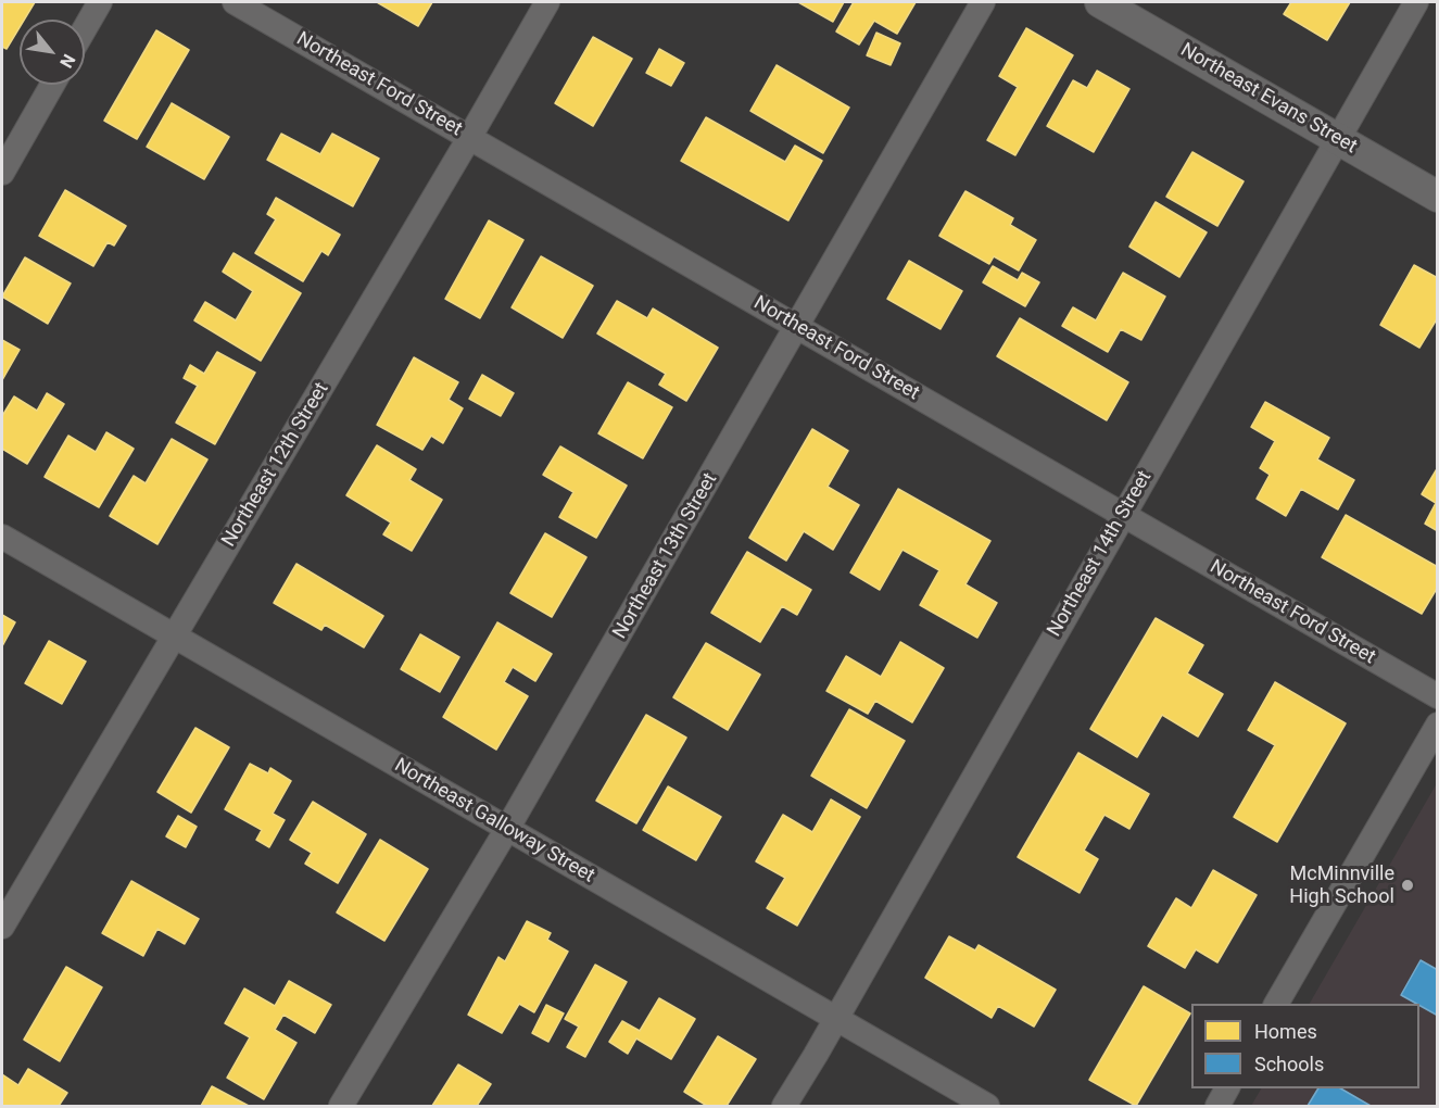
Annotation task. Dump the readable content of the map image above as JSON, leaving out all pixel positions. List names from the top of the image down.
{
  "streets": {
    "street": [
      "Northeast Ford Street",
      "Northeast Evans Street",
      "Northeast 12th Street",
      "Northeast 14th Street",
      "Northeast 13th Street",
      "Northeast Galloway Street"
    ]
  },
  "crossings": [
    ["Northeast Ford Street", "Northeast 12th Street"],
    ["Northeast Ford Street", "Northeast 14th Street"],
    ["Northeast Ford Street", "Northeast 13th Street"],
    ["Northeast Evans Street", "Northeast 14th Street"],
    ["Northeast 12th Street", "Northeast Galloway Street"],
    ["Northeast 14th Street", "Northeast Galloway Street"],
    ["Northeast 13th Street", "Northeast Galloway Street"]
  ],
  "places": ["McMinnville High School"],
  "legend": ["Homes", "Schools"],
  "north": "bottom right"
}
